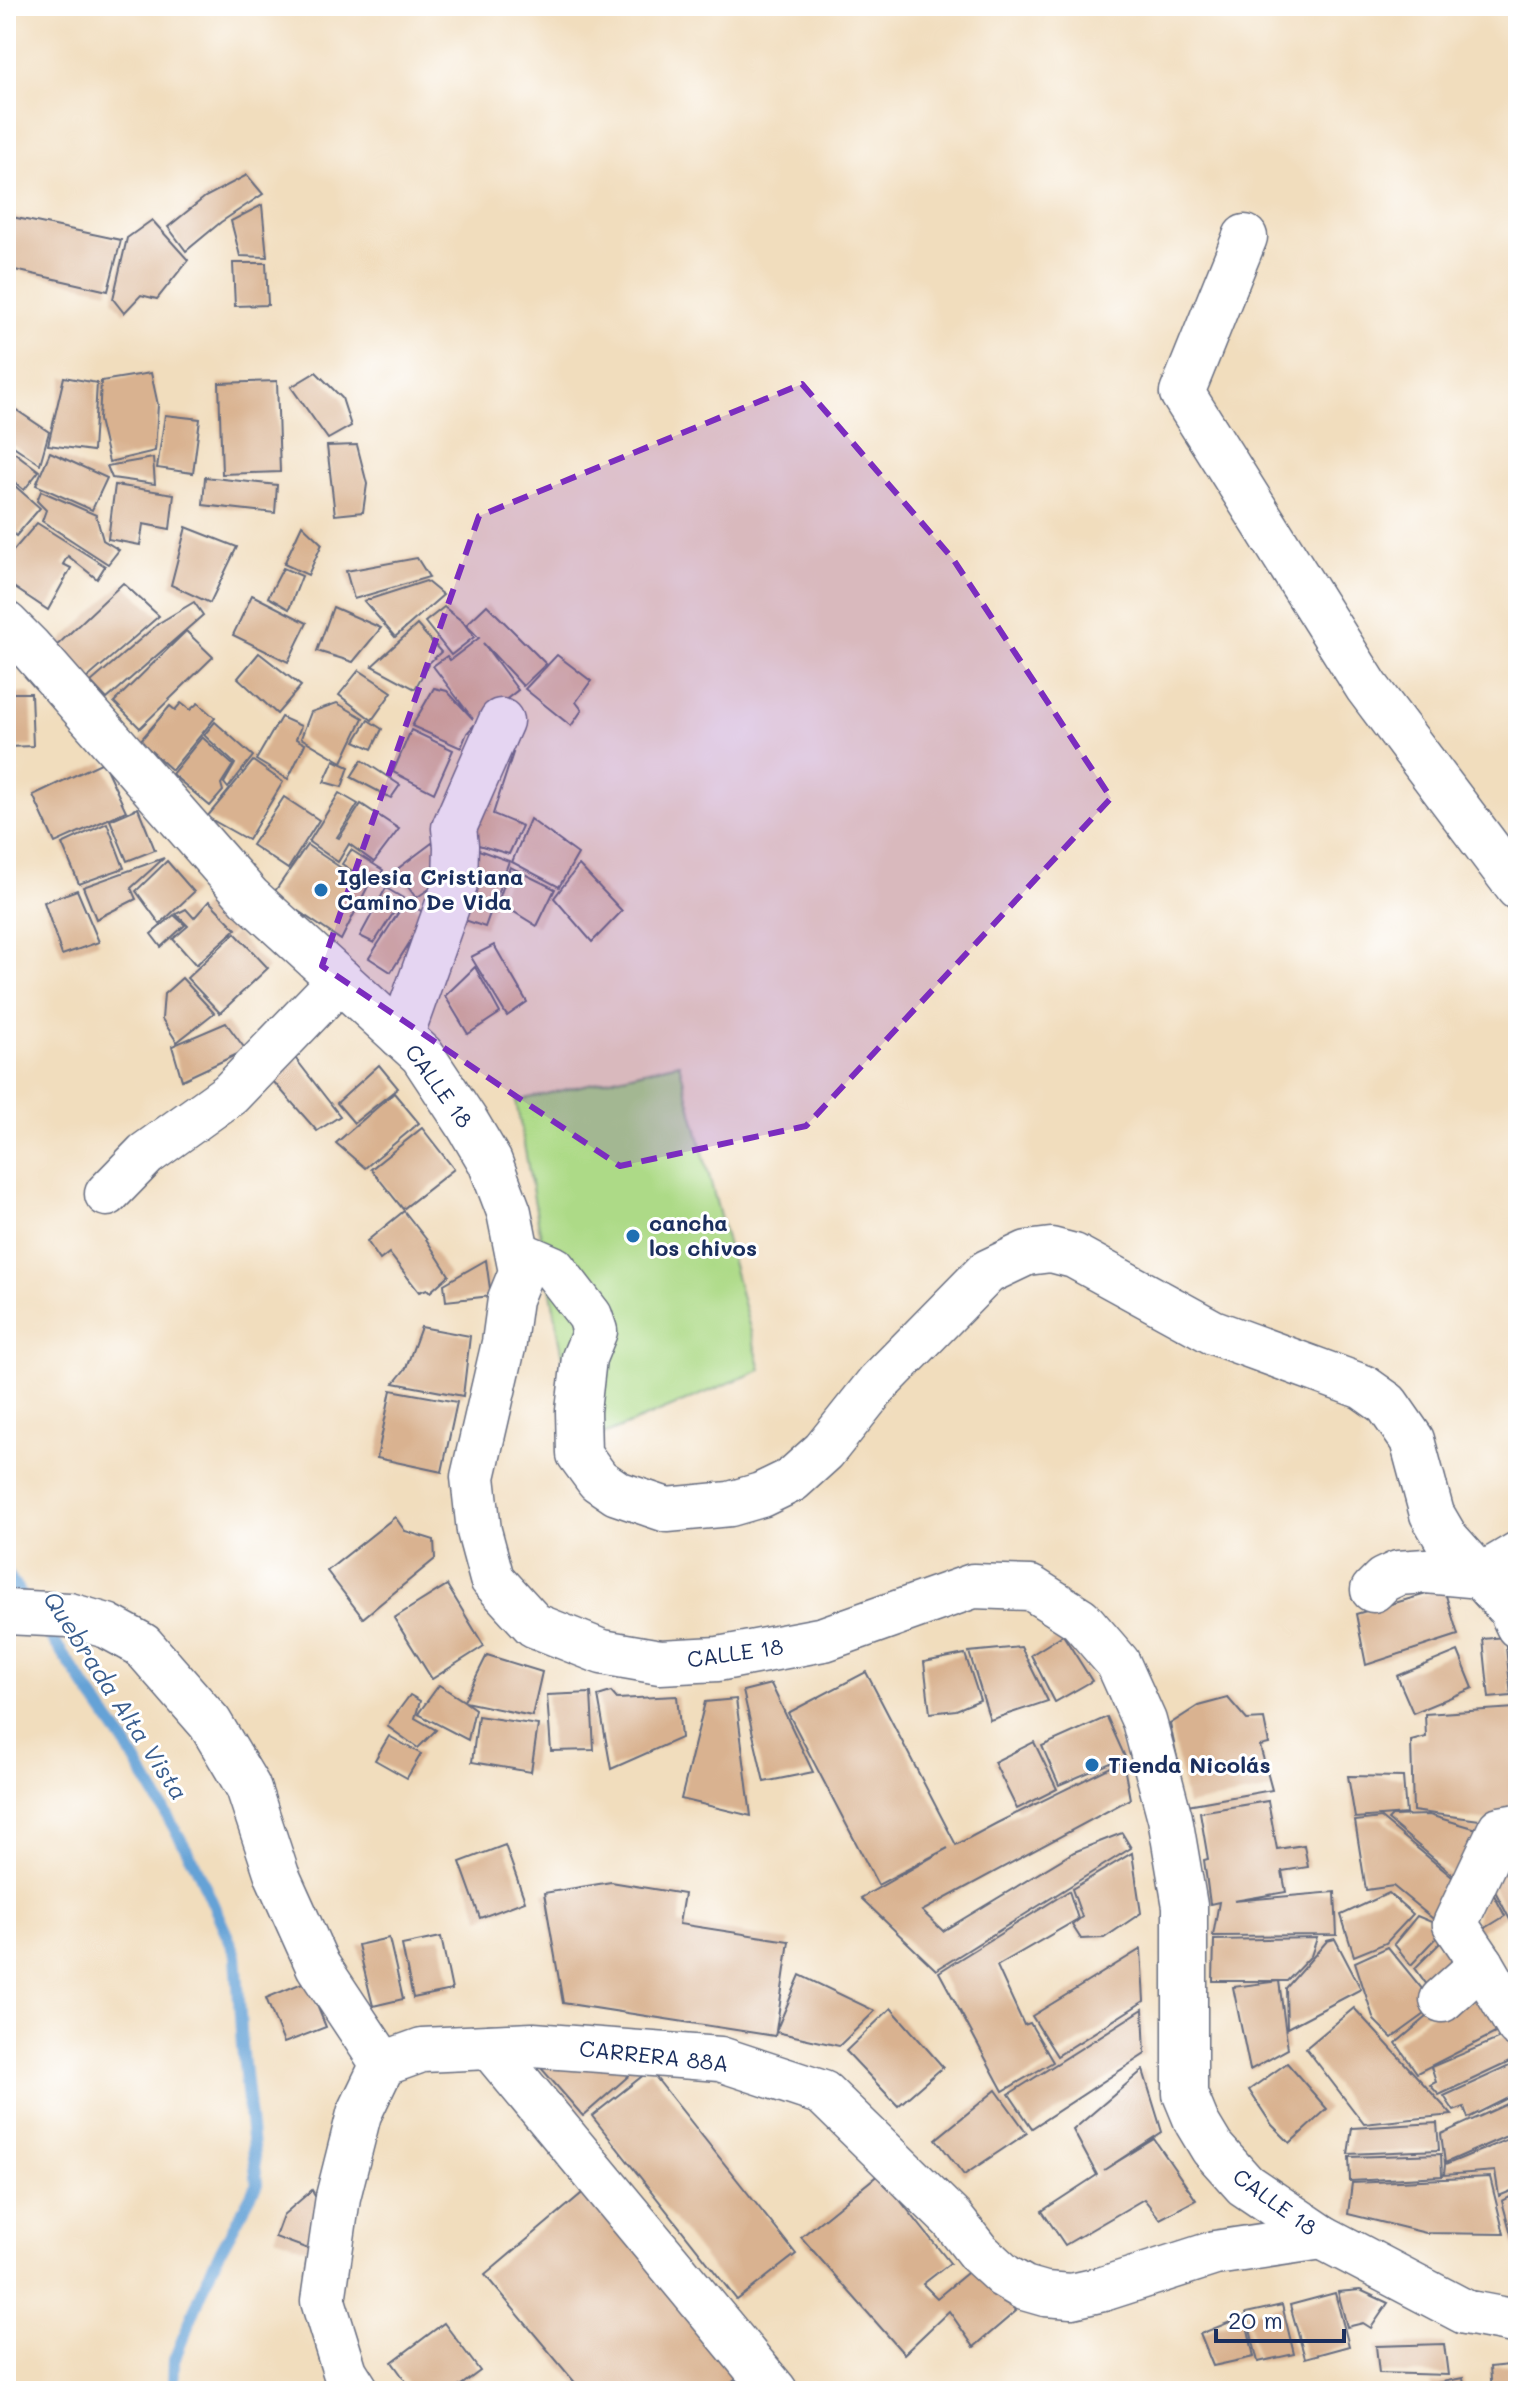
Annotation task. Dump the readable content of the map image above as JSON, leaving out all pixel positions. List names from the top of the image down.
{
  "streets": {
    "street": ["CALLE 18", "CARRERA 88A"]
  },
  "crossings": [
    ["CALLE 18", "CARRERA 88A"]
  ],
  "water": ["Quebrada Alta Vista"],
  "places": ["Iglesia Cristiana Camino De Vida", "cancha los chivos", "Tienda Nicolás"],
  "scale_bar": "20 m"
}
